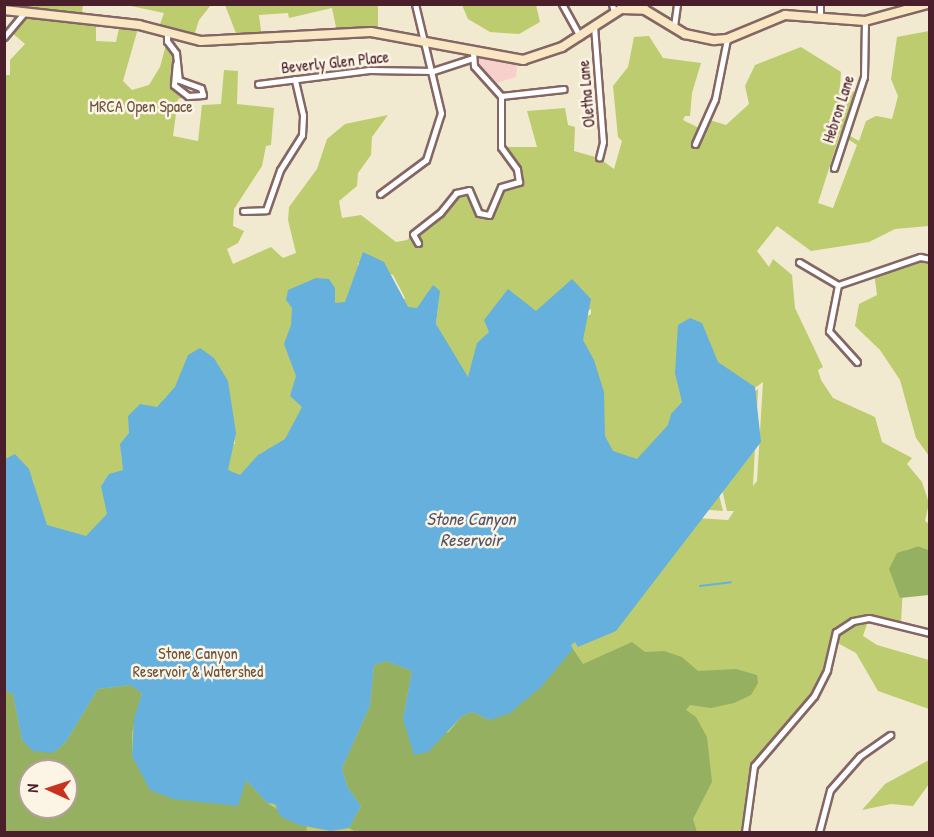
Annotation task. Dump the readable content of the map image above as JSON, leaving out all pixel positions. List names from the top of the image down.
{
  "streets": {
    "street": ["Beverly Glen Place", "Oletha Lane", "Hebron Lane"]
  },
  "water": ["Stone Canyon Reservoir"],
  "parks": ["MRCA Open Space", "Stone Canyon Reservoir & Watershed"],
  "north": "left"
}
